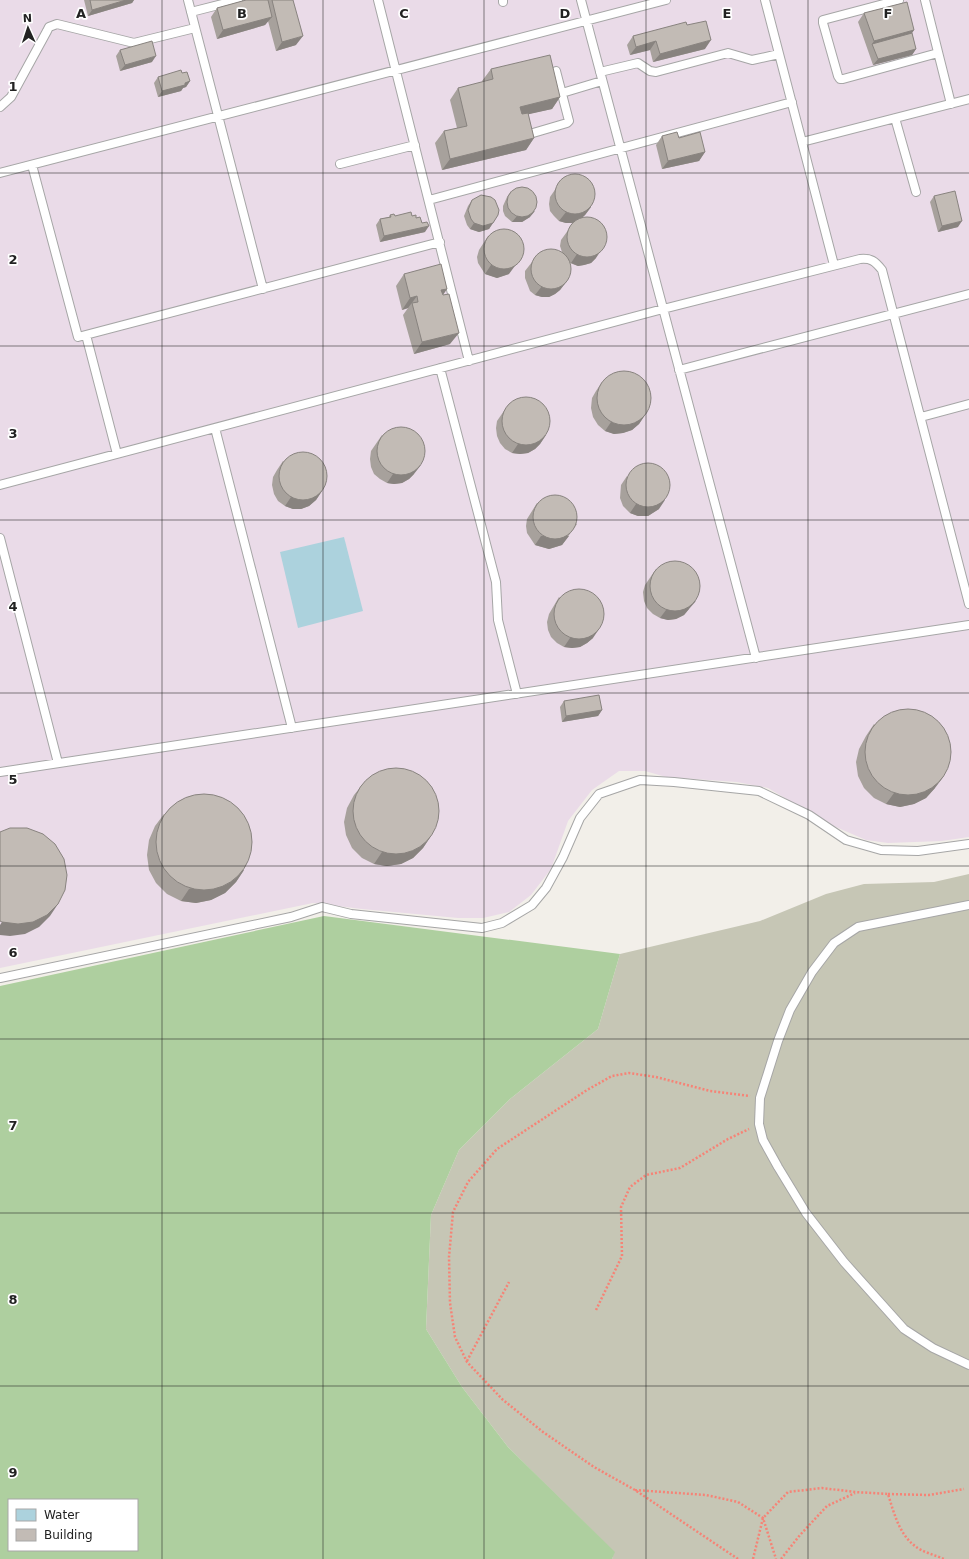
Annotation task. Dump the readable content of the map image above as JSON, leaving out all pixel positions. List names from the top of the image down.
{
  "legend": ["Water", "Building"],
  "north": "top",
  "grid": {
    "columns": [
      "A",
      "B",
      "C",
      "D",
      "E",
      "F"
    ],
    "rows": [
      "1",
      "2",
      "3",
      "4",
      "5",
      "6",
      "7",
      "8",
      "9"
    ]
  }
}
